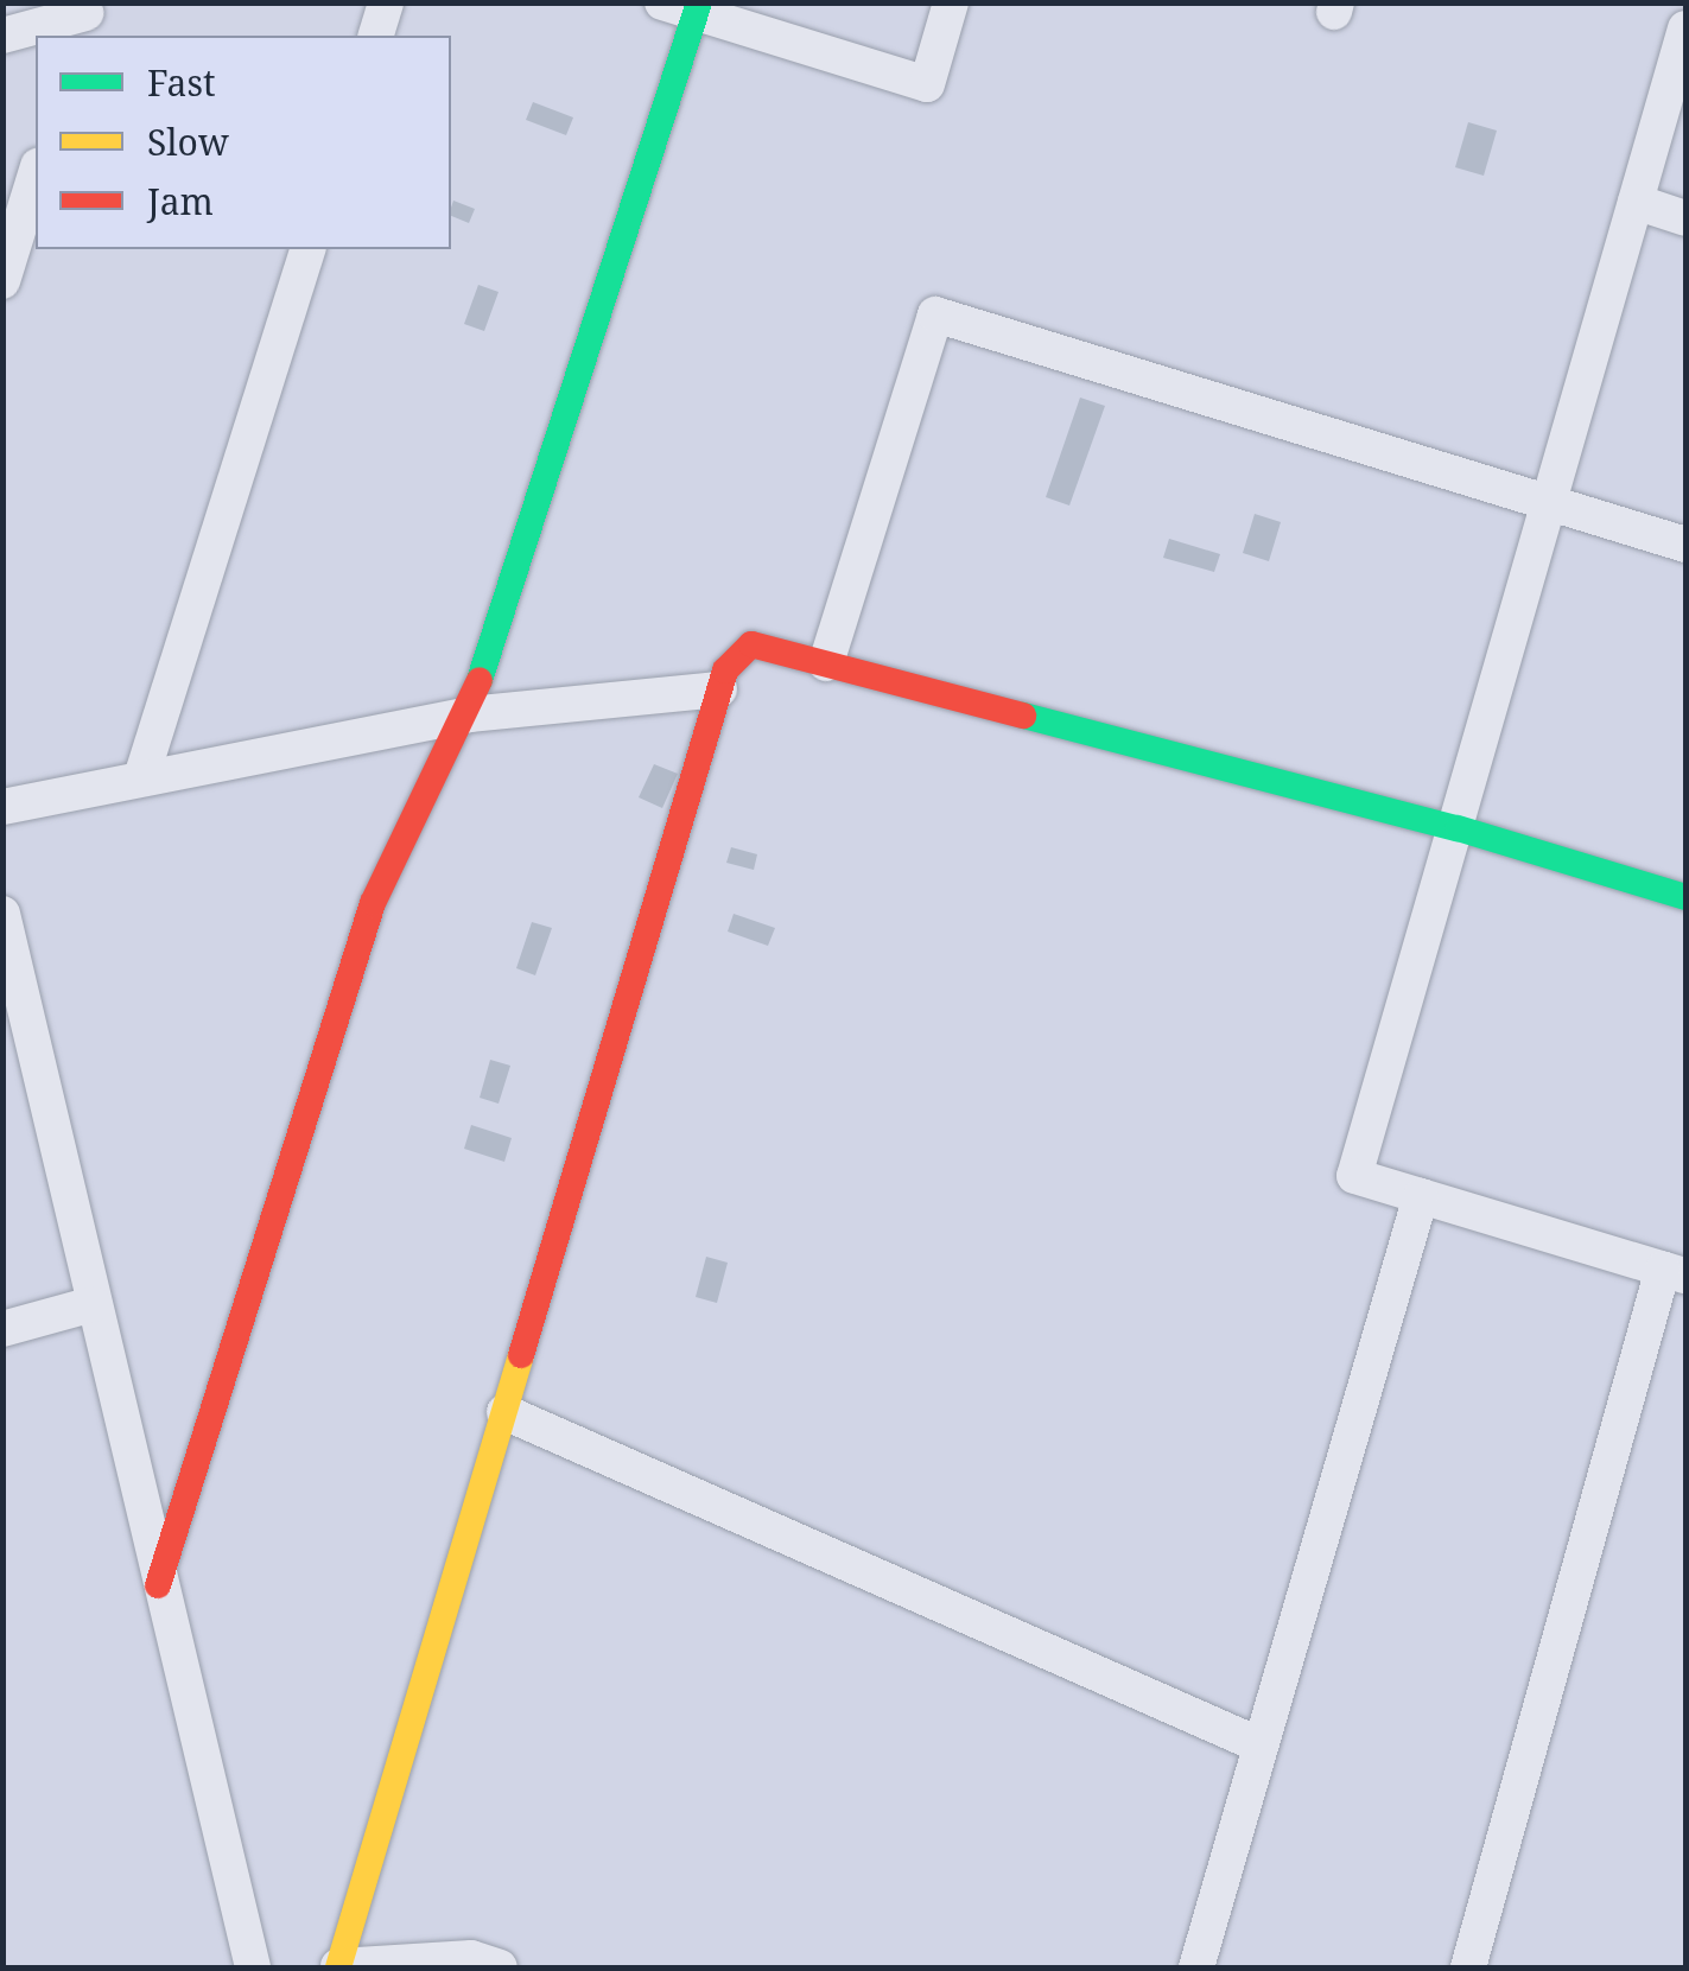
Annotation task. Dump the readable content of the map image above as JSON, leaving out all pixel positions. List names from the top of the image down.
{
  "legend": ["Fast", "Slow", "Jam"]
}
